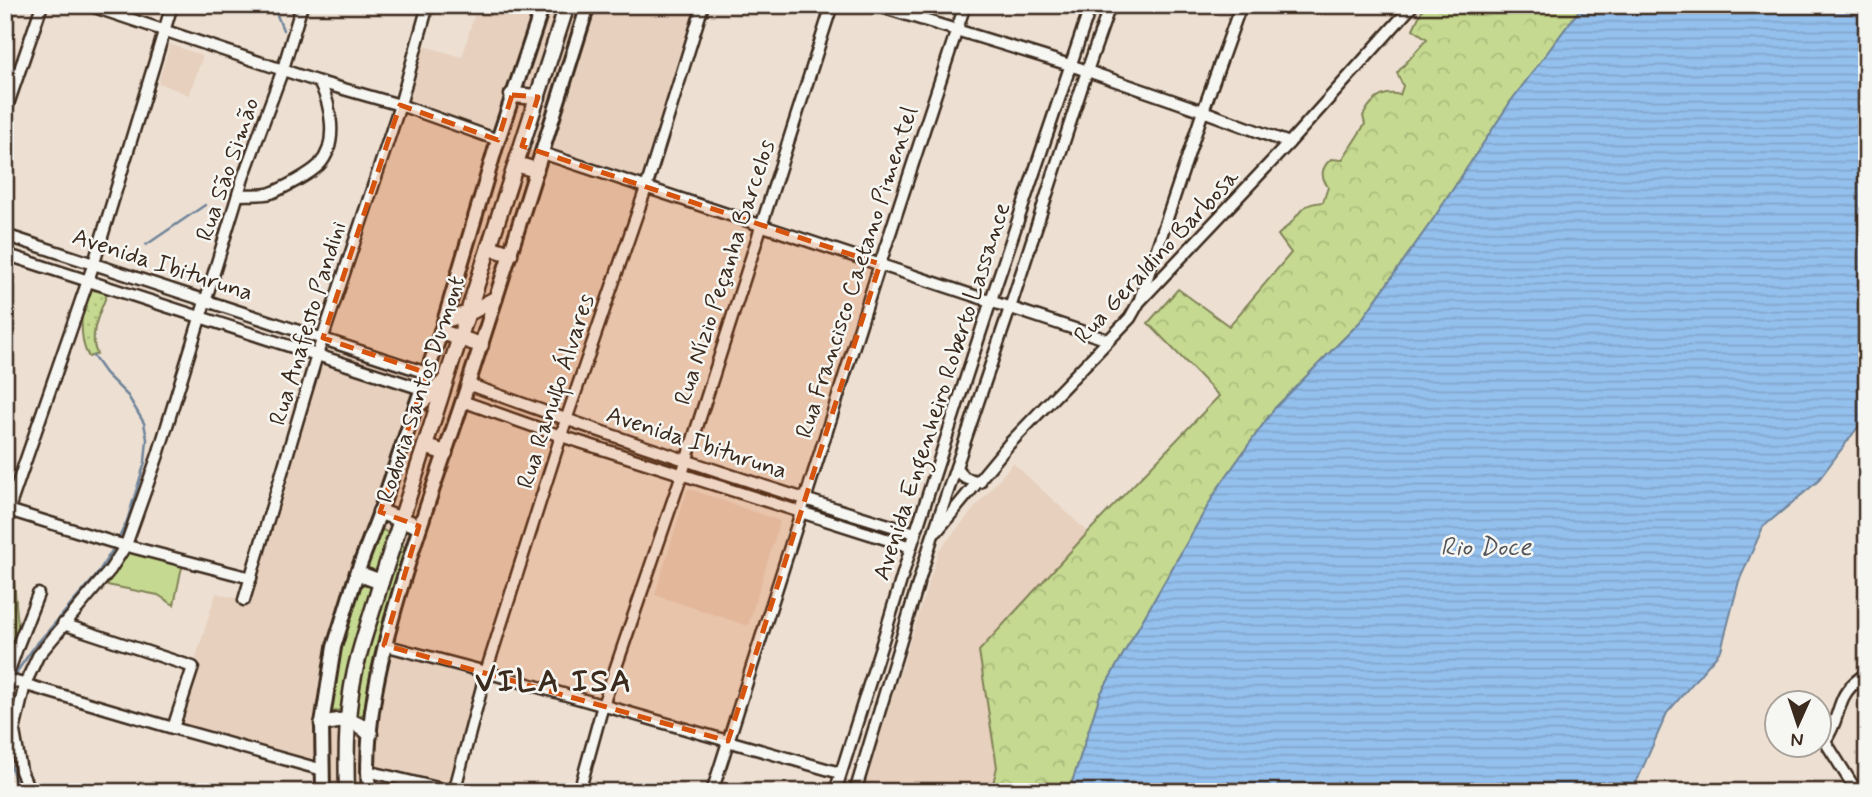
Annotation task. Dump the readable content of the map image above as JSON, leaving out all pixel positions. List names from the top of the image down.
{
  "streets": {
    "highway": ["Rodovia Santos Dumont"],
    "street": [
      "Rua São Simão",
      "Rua Geraldino Barbosa",
      "Avenida Ibituruna",
      "Rua Nízio Peçanha Barcelos",
      "Rua Francisco Caetano Pimentel",
      "Rua Anafesto Pandini",
      "Rua Ranulfo Álvares",
      "Avenida Engenheiro Roberto Lassance"
    ]
  },
  "crossings": [
    ["Rua São Simão", "Avenida Ibituruna"],
    ["Rua Geraldino Barbosa", "Avenida Engenheiro Roberto Lassance"],
    ["Avenida Ibituruna", "Rua Nízio Peçanha Barcelos"],
    ["Avenida Ibituruna", "Rua Francisco Caetano Pimentel"],
    ["Avenida Ibituruna", "Rua Anafesto Pandini"],
    ["Avenida Ibituruna", "Rua Ranulfo Álvares"],
    ["Avenida Ibituruna", "Avenida Engenheiro Roberto Lassance"]
  ],
  "districts": ["VILA ISA"],
  "water": ["Rio Doce"],
  "north": "bottom"
}
